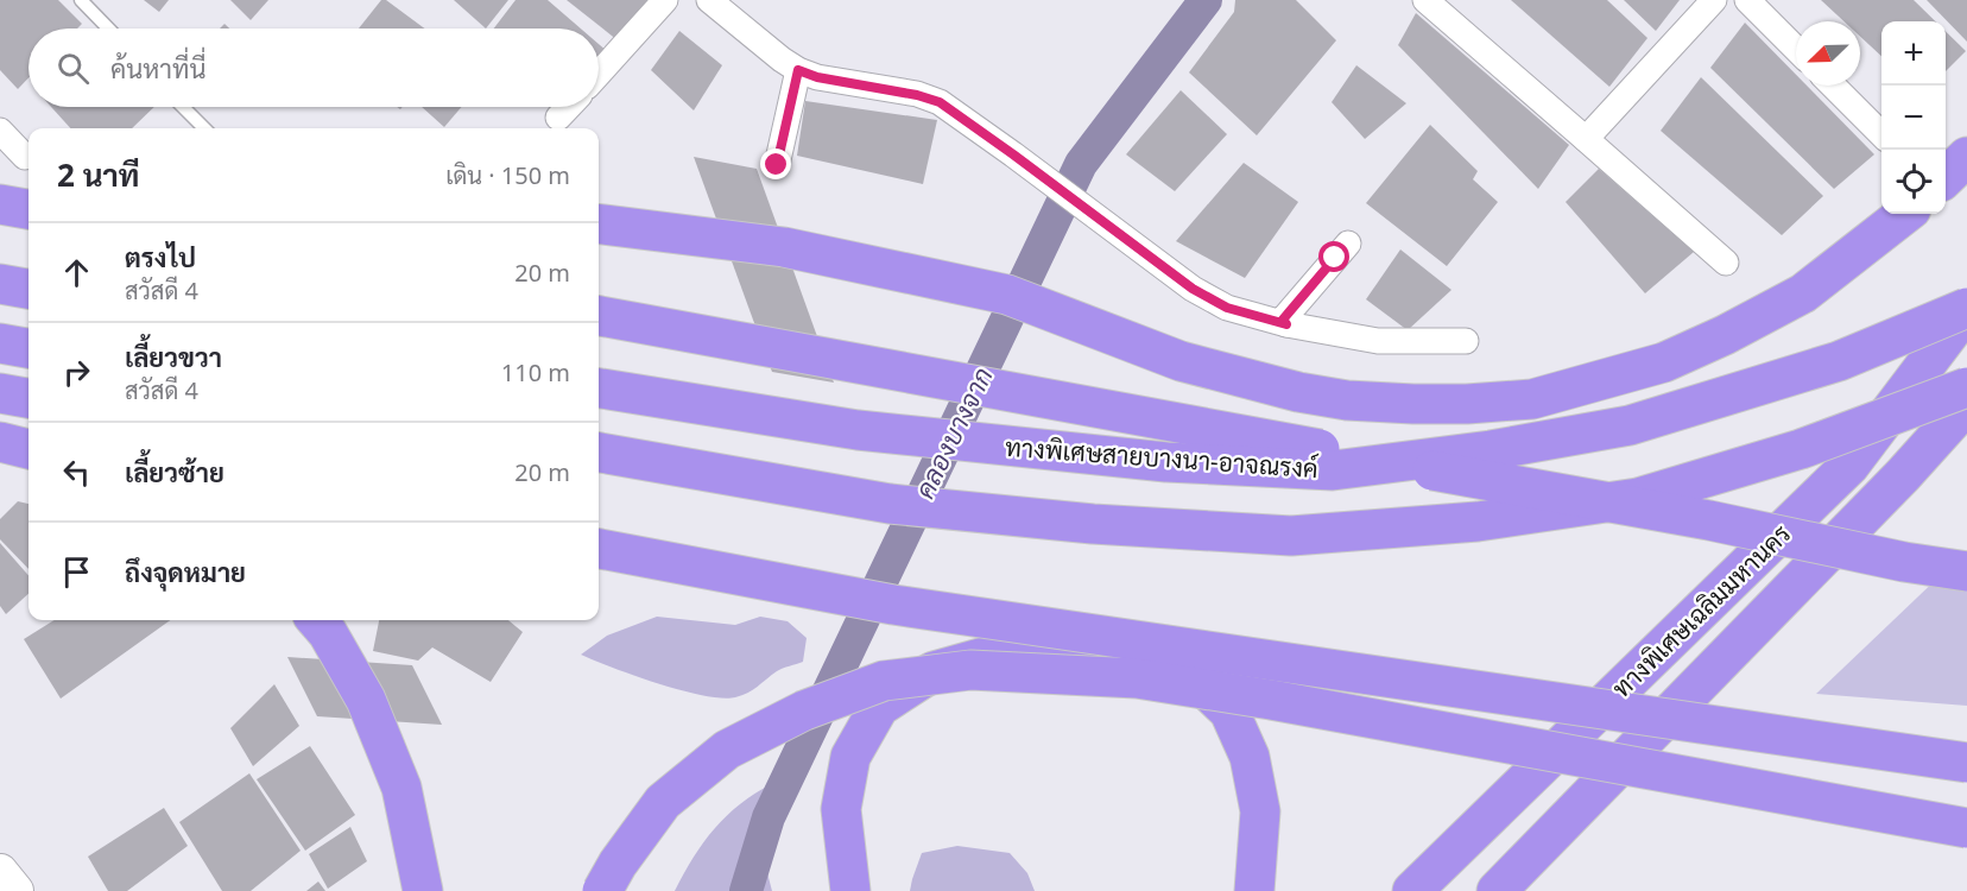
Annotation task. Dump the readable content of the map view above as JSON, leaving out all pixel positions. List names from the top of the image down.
{
  "streets": {
    "highway": ["ทางพิเศษสายบางนา-อาจณรงค์", "ทางพิเศษเฉลิมมหานคร"]
  },
  "crossings": [
    ["ทางพิเศษสายบางนา-อาจณรงค์", "ทางพิเศษเฉลิมมหานคร"]
  ],
  "water": ["คลองบางจาก"],
  "north": "bottom left",
  "page": {
    "map_buttons": ["+", "−"],
    "search": "ค้นหาที่นี่",
    "heading": ["2 นาที", "เดิน · 150 m"],
    "list": [
      ["ตรงไป", "สวัสดี 4", "20 m"],
      ["เลี้ยวขวา", "สวัสดี 4", "110 m"],
      ["เลี้ยวซ้าย", "20 m"],
      "ถึงจุดหมาย"
    ]
  }
}
